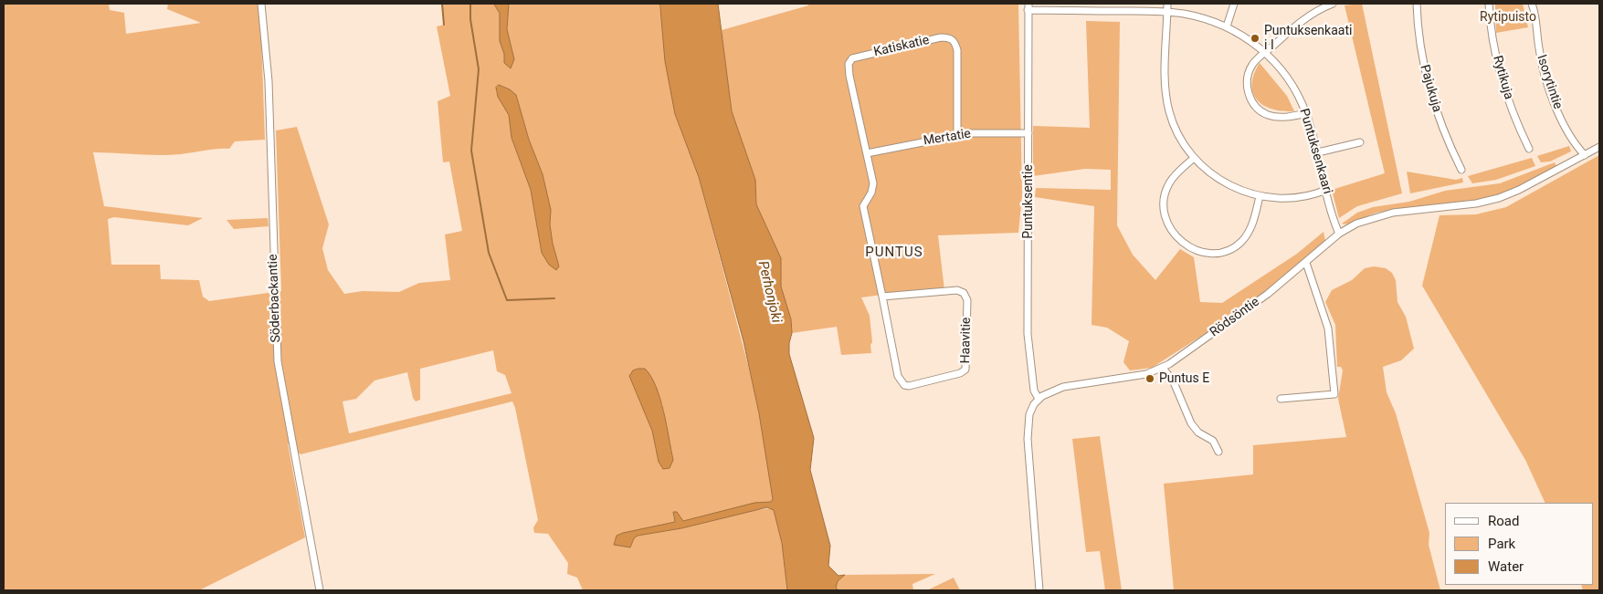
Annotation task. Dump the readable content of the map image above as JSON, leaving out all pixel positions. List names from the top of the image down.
{
  "streets": {
    "street": [
      "Katiskatie",
      "Rytikuja",
      "Isorytintie",
      "Pajukuja",
      "Mertatie",
      "Puntuksenkaari",
      "Puntuksentie",
      "Söderbackantie",
      "Rödsöntie",
      "Haavitie"
    ]
  },
  "crossings": [
    ["Katiskatie", "Mertatie"],
    ["Katiskatie", "Haavitie"],
    ["Isorytintie", "Rödsöntie"],
    ["Mertatie", "Puntuksentie"],
    ["Mertatie", "Haavitie"],
    ["Puntuksenkaari", "Puntuksentie"],
    ["Puntuksenkaari", "Rödsöntie"],
    ["Puntuksentie", "Rödsöntie"]
  ],
  "districts": ["PUNTUS"],
  "water": ["Perhonjoki"],
  "parks": ["Rytipuisto"],
  "places": ["Puntuksenkaati i I", "Puntus E"],
  "legend": ["Road", "Park", "Water"]
}
